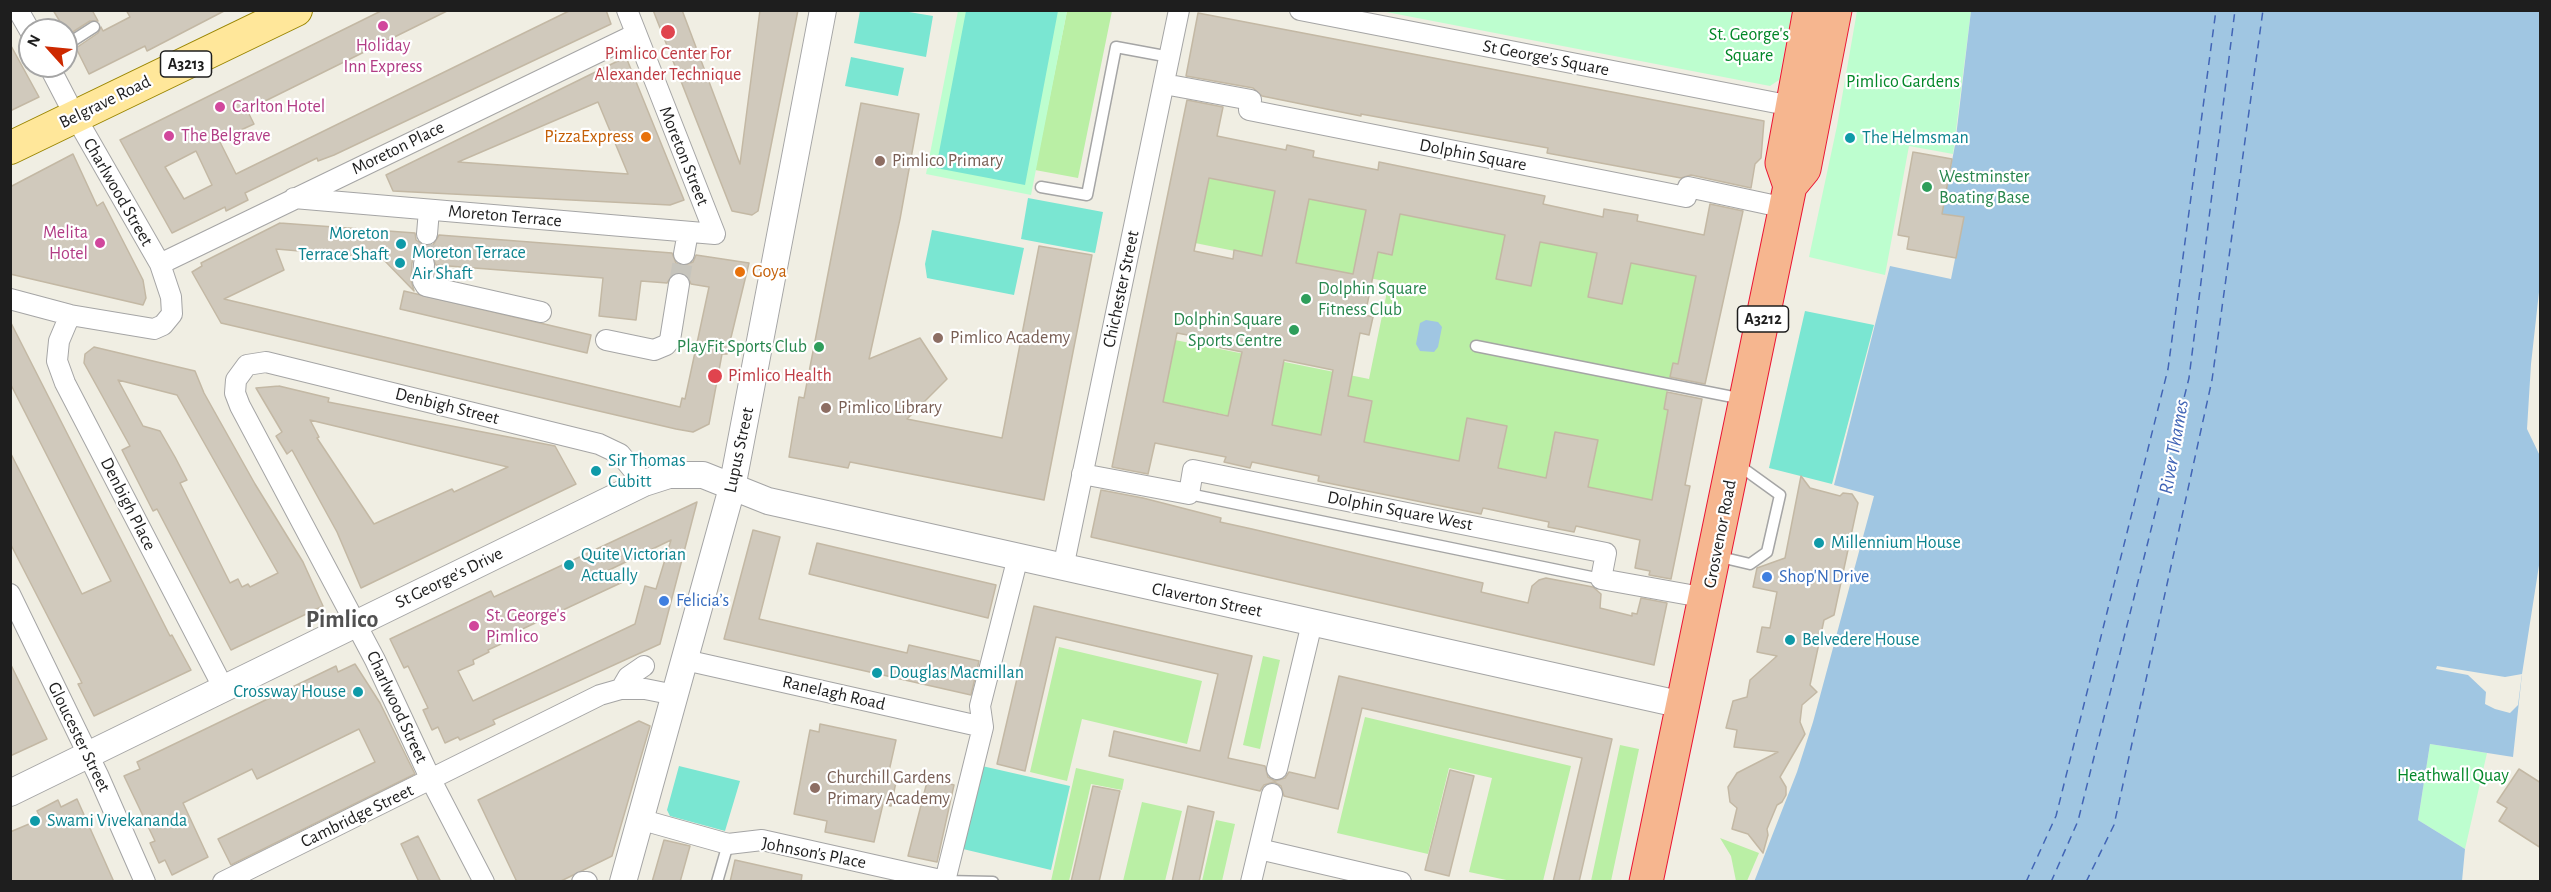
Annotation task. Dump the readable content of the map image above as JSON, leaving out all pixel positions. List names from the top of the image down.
{
  "streets": {
    "highway": ["A3212", "Grosvenor Road"],
    "main road": ["A3213", "Belgrave Road"],
    "street": [
      "St George's Square",
      "Moreton Place",
      "Dolphin Square",
      "Moreton Street",
      "Charlwood Street",
      "Moreton Terrace",
      "Chichester Street",
      "Denbigh Street",
      "Lupus Street",
      "Denbigh Place",
      "Dolphin Square West",
      "St George's Drive",
      "Claverton Street",
      "Ranelagh Road",
      "Gloucester Street",
      "Cambridge Street",
      "Johnson's Place"
    ]
  },
  "crossings": [
    ["St George's Square", "Grosvenor Road"],
    ["Belgrave Road", "Charlwood Street"],
    ["Moreton Place", "Moreton Street"],
    ["Moreton Place", "Charlwood Street"],
    ["Moreton Place", "Moreton Terrace"],
    ["Dolphin Square", "Chichester Street"],
    ["Dolphin Square", "Grosvenor Road"],
    ["Moreton Street", "Moreton Terrace"],
    ["Charlwood Street", "Denbigh Street"],
    ["Charlwood Street", "Denbigh Place"],
    ["Charlwood Street", "St George's Drive"],
    ["Charlwood Street", "Cambridge Street"],
    ["Chichester Street", "Claverton Street"],
    ["Denbigh Street", "St George's Drive"],
    ["Lupus Street", "St George's Drive"],
    ["Lupus Street", "Claverton Street"],
    ["Lupus Street", "Ranelagh Road"],
    ["Lupus Street", "Cambridge Street"],
    ["Lupus Street", "Johnson's Place"],
    ["Denbigh Place", "St George's Drive"],
    ["Grosvenor Road", "Claverton Street"],
    ["St George's Drive", "Claverton Street"],
    ["St George's Drive", "Gloucester Street"]
  ],
  "districts": ["Pimlico"],
  "water": ["River Thames"],
  "parks": ["St. George's Square", "Pimlico Gardens", "Heathwall Quay"],
  "places": [
    "Holiday Inn Express",
    "Pimlico Center For Alexander Technique",
    "Carlton Hotel",
    "The Belgrave",
    "PizzaExpress",
    "The Helmsman",
    "Pimlico Primary",
    "Westminster Boating Base",
    "Melita Hotel",
    "Moreton Terrace Shaft",
    "Moreton Terrace Air Shaft",
    "Goya",
    "Dolphin Square Fitness Club",
    "Dolphin Square Sports Centre",
    "Pimlico Academy",
    "PlayFit Sports Club",
    "Pimlico Health",
    "Pimlico Library",
    "Sir Thomas Cubitt",
    "Millennium House",
    "Quite Victorian Actually",
    "Shop'N Drive",
    "Felicia’s",
    "St. George's Pimlico",
    "Belvedere House",
    "Douglas Macmillan",
    "Crossway House",
    "Churchill Gardens Primary Academy",
    "Swami Vivekananda"
  ],
  "north": "top left"
}
